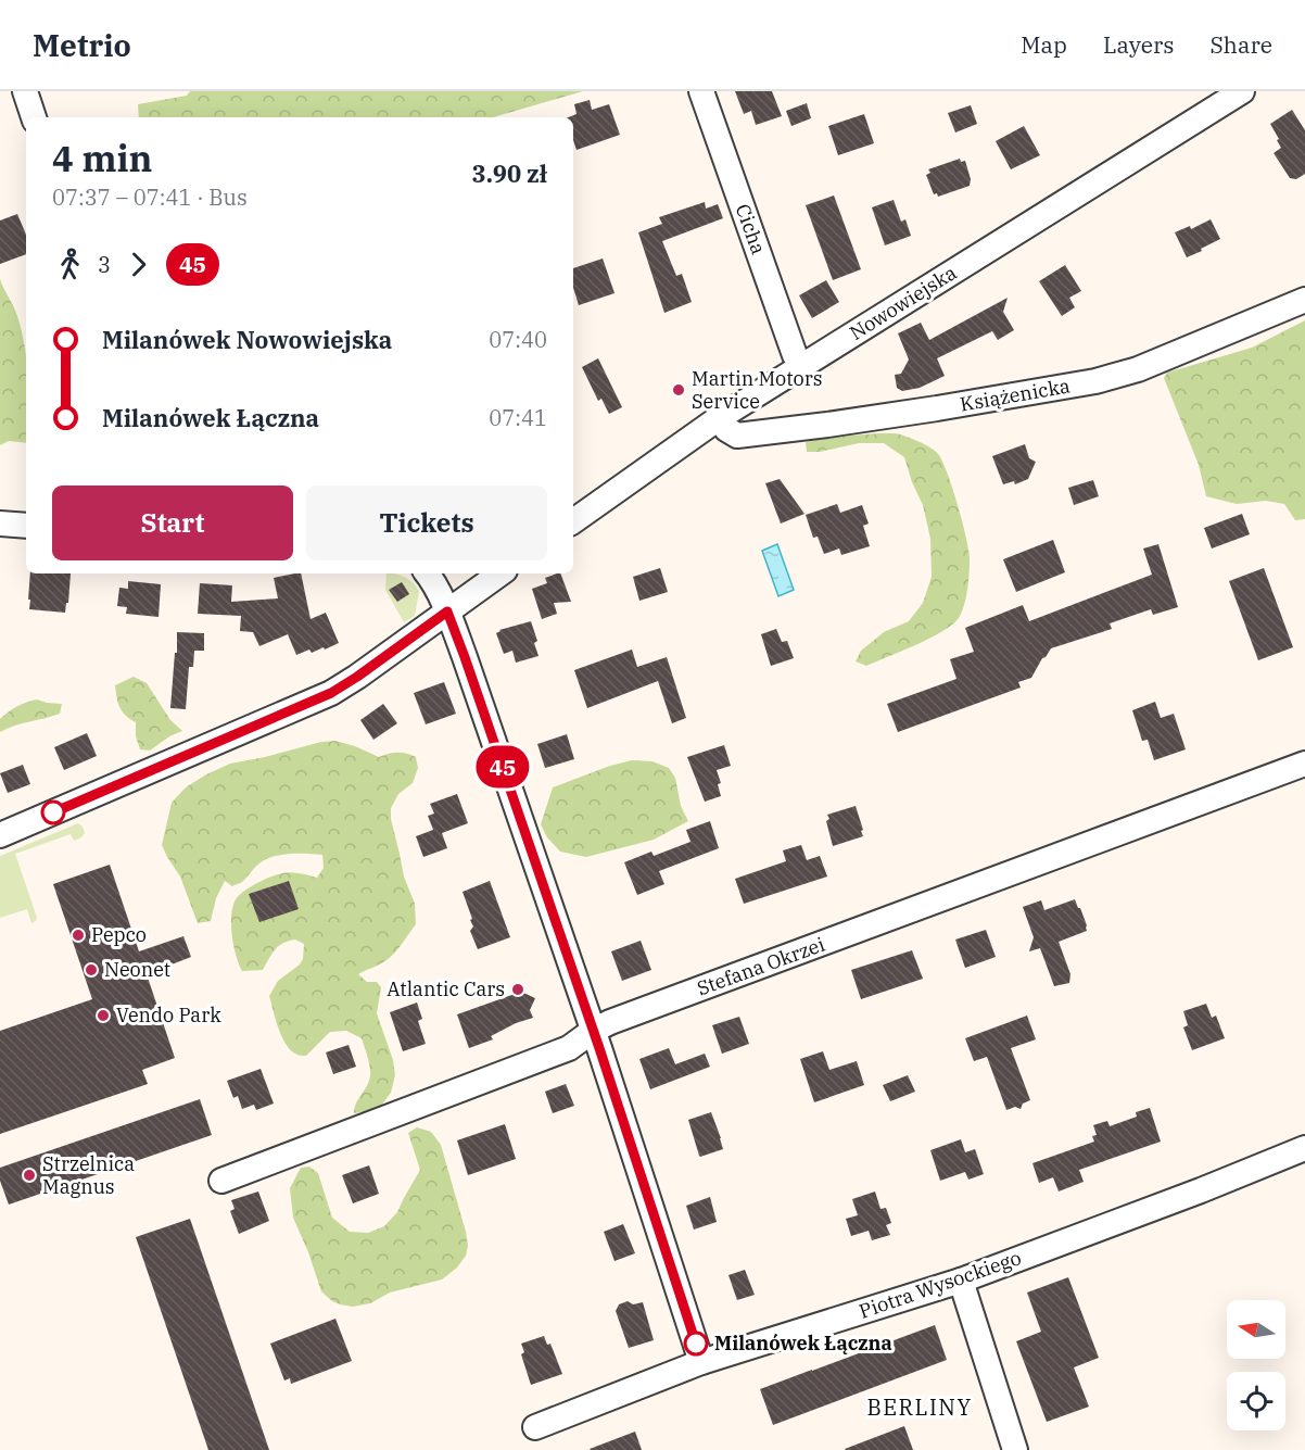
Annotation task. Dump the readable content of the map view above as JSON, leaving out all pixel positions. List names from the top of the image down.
{
  "streets": {
    "street": [
      "Cicha",
      "Nowowiejska",
      "Książenicka",
      "Stefana Okrzei",
      "Piotra Wysockiego"
    ]
  },
  "crossings": [
    ["Cicha", "Nowowiejska"],
    ["Nowowiejska", "Książenicka"]
  ],
  "districts": ["BERLINY"],
  "places": [
    "Martin Motors Service",
    "Pepco",
    "Neonet",
    "Atlantic Cars",
    "Vendo Park",
    "Strzelnica Magnus",
    "Milanówek Łączna"
  ],
  "lines": ["bus line 45"],
  "north": "left",
  "page": {
    "header": "Metrio",
    "nav": ["Map", "Layers", "Share"],
    "on_map": "45",
    "heading": ["4 min", "07:37 – 07:41 · Bus", "3.90 zł"],
    "legs": ["3", "45"],
    "list": [
      {
        "name": "Milanówek Nowowiejska",
        "value": "07:40"
      },
      {
        "name": "Milanówek Łączna",
        "value": "07:41"
      }
    ],
    "buttons": ["Start", "Tickets"]
  }
}
